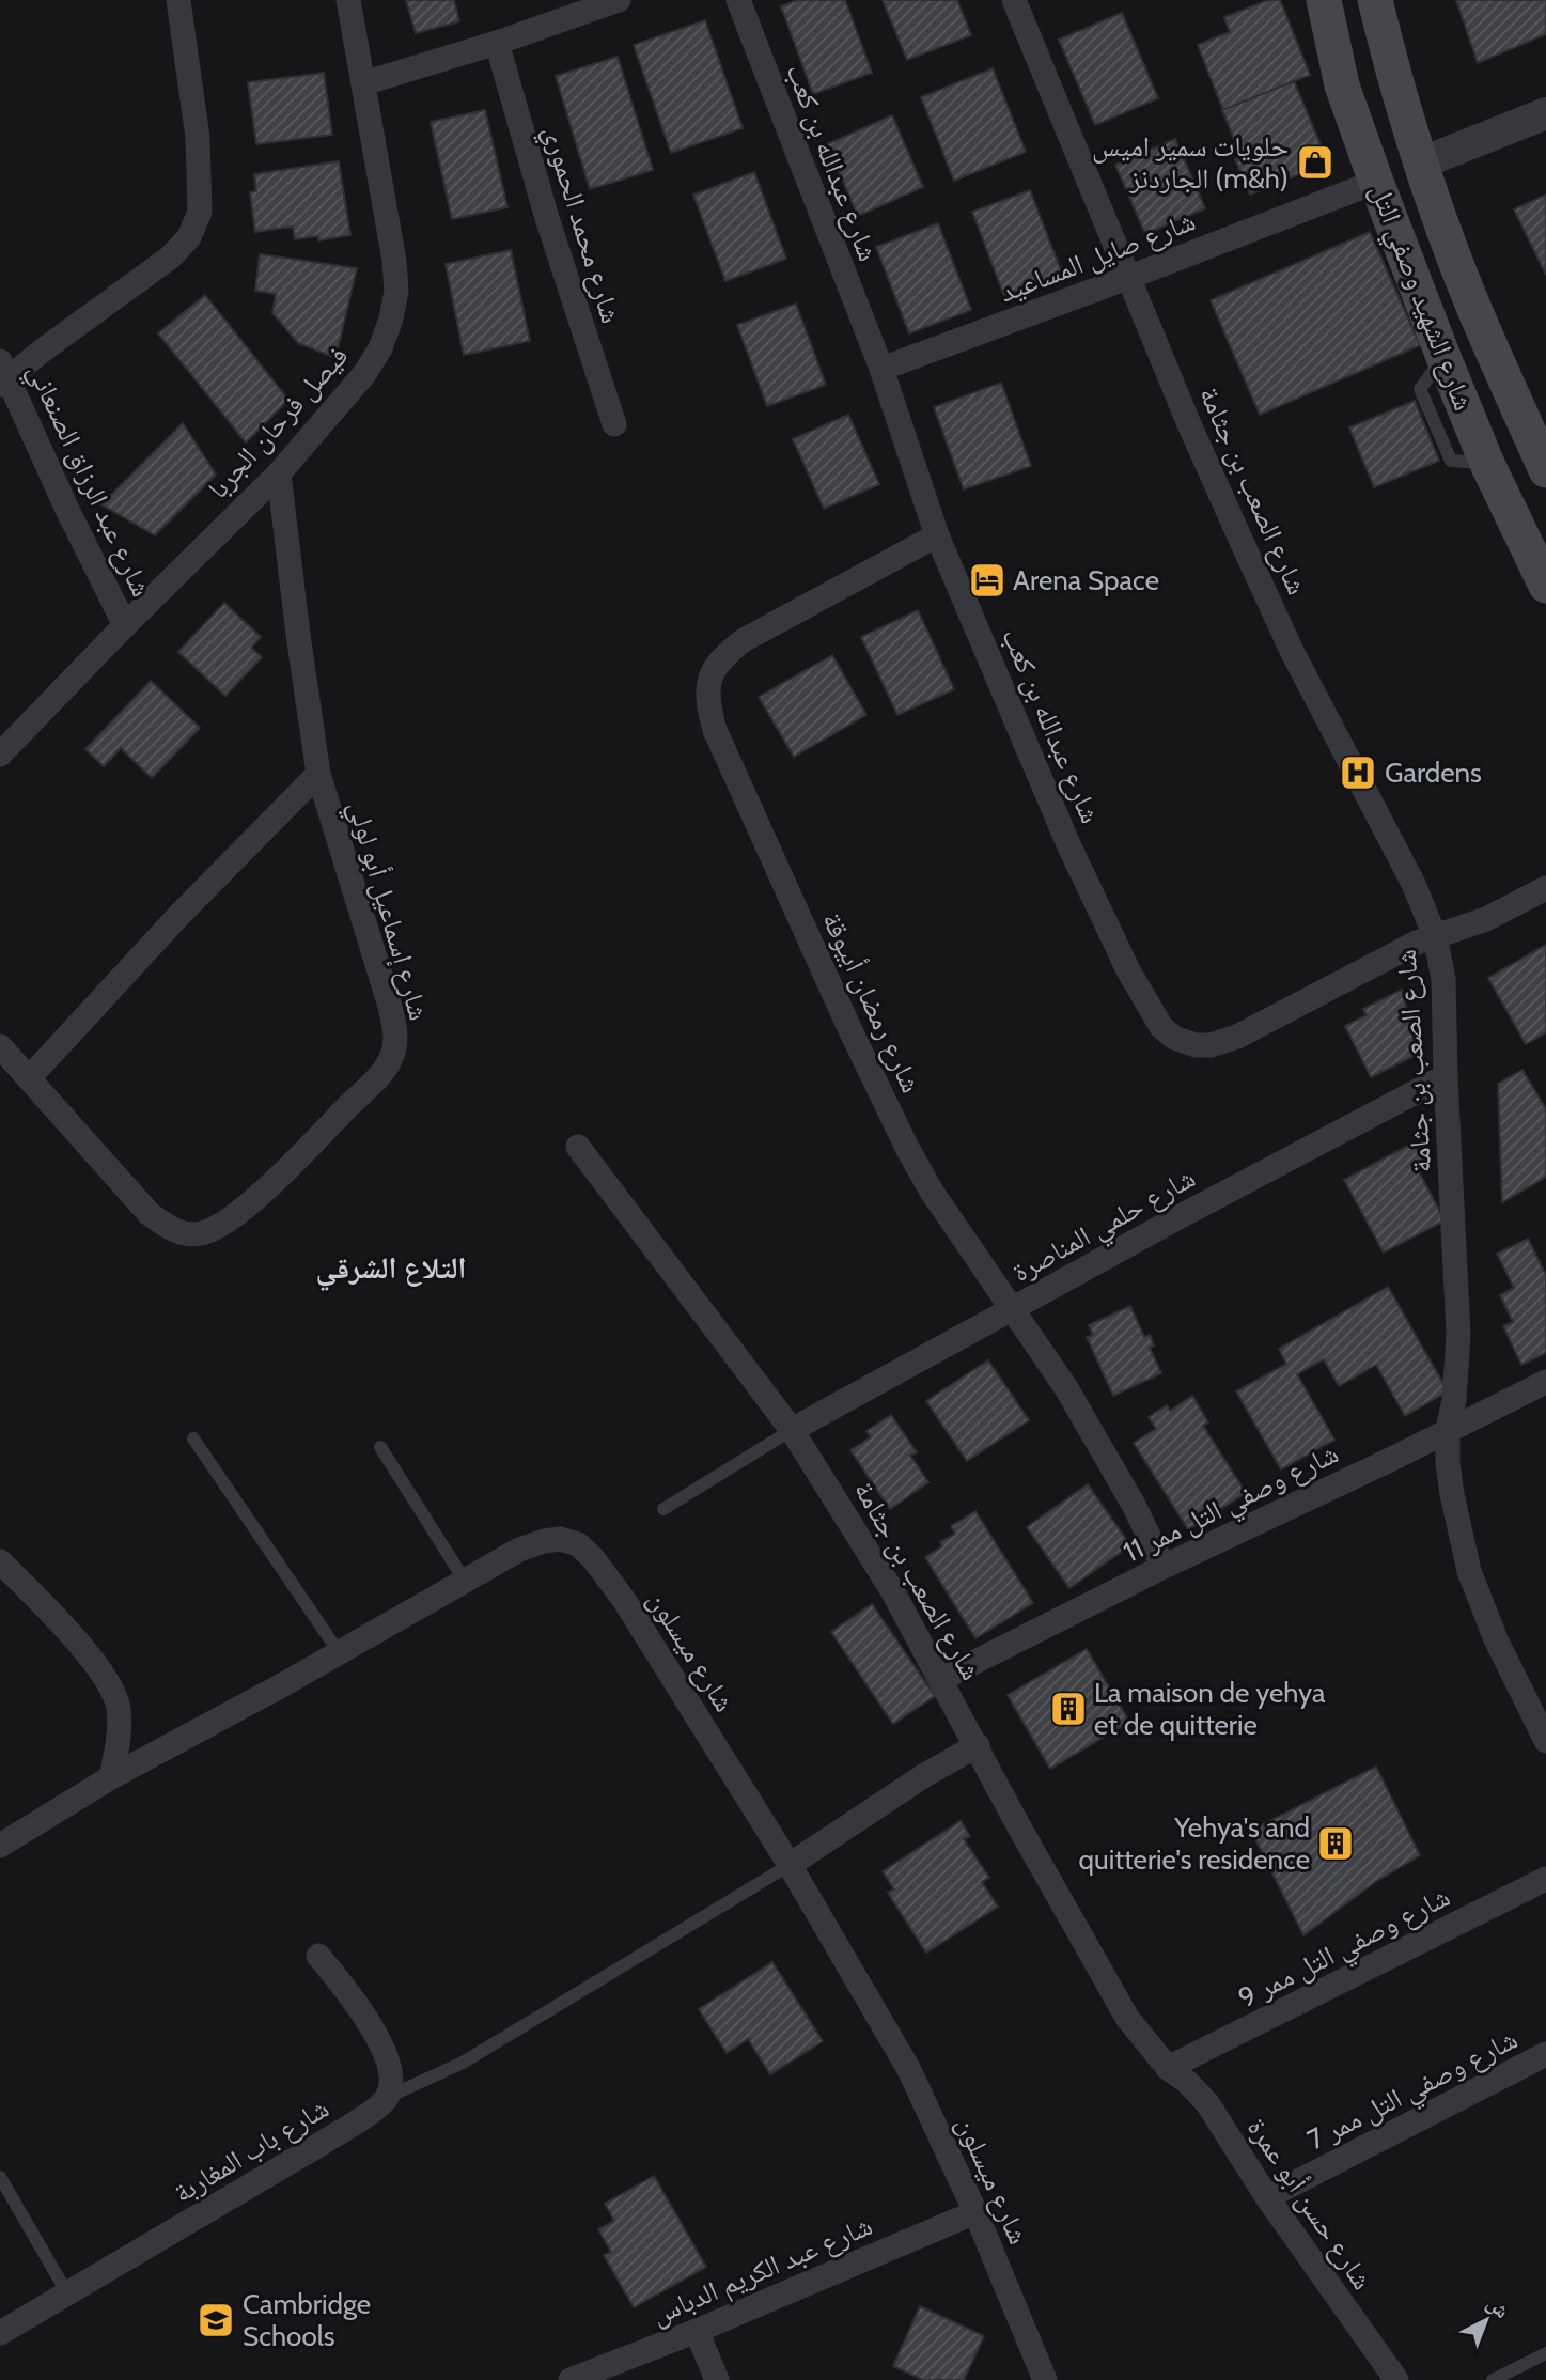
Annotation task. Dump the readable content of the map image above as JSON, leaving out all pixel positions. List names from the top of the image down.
{
  "streets": {
    "main road": ["شارع الشهيد وصفي التل"],
    "street": [
      "شارع عبدالله بن كعب",
      "شارع محمد الحموري",
      "شارع صايل المساعيد",
      "فيصل فرحان الجربا",
      "شارع عبد الرزاق الصنعاني",
      "شارع الصعب بن جثامة",
      "شارع إسماعيل أبو لولي",
      "شارع رمضان أبيوقة",
      "شارع حلمي المناصرة",
      "شارع وصفي التل ممر 11",
      "شارع ميسلون",
      "شارع وصفي التل ممر 9",
      "شارع وصفي التل ممر 7",
      "شارع باب المغاربة",
      "شارع حسن أبو عمرة",
      "شارع عبد الكريم الدباس"
    ]
  },
  "crossings": [
    ["شارع عبدالله بن كعب", "شارع صايل المساعيد"],
    ["شارع عبدالله بن كعب", "شارع الصعب بن جثامة"],
    ["شارع عبدالله بن كعب", "شارع رمضان أبيوقة"],
    ["شارع صايل المساعيد", "شارع الشهيد وصفي التل"],
    ["شارع صايل المساعيد", "شارع الصعب بن جثامة"],
    ["فيصل فرحان الجربا", "شارع عبد الرزاق الصنعاني"],
    ["فيصل فرحان الجربا", "شارع إسماعيل أبو لولي"],
    ["شارع الصعب بن جثامة", "شارع حلمي المناصرة"],
    ["شارع الصعب بن جثامة", "شارع وصفي التل ممر 11"],
    ["شارع الصعب بن جثامة", "شارع وصفي التل ممر 9"],
    ["شارع الصعب بن جثامة", "شارع حسن أبو عمرة"],
    ["شارع رمضان أبيوقة", "شارع حلمي المناصرة"],
    ["شارع رمضان أبيوقة", "شارع وصفي التل ممر 11"],
    ["شارع ميسلون", "شارع عبد الكريم الدباس"],
    ["شارع وصفي التل ممر 9", "شارع حسن أبو عمرة"],
    ["شارع وصفي التل ممر 7", "شارع حسن أبو عمرة"]
  ],
  "districts": ["التلاع الشرقي"],
  "places": {
    "shop": ["حلويات سمير اميس الجاردنز (m&h)"],
    "hotel": ["Arena Space"],
    "hospital": ["Gardens"],
    "building": ["La maison de yehya et de quitterie", "Yehya's and quitterie's residence"],
    "school or university": ["Cambridge Schools"]
  },
  "north": "top right"
}
